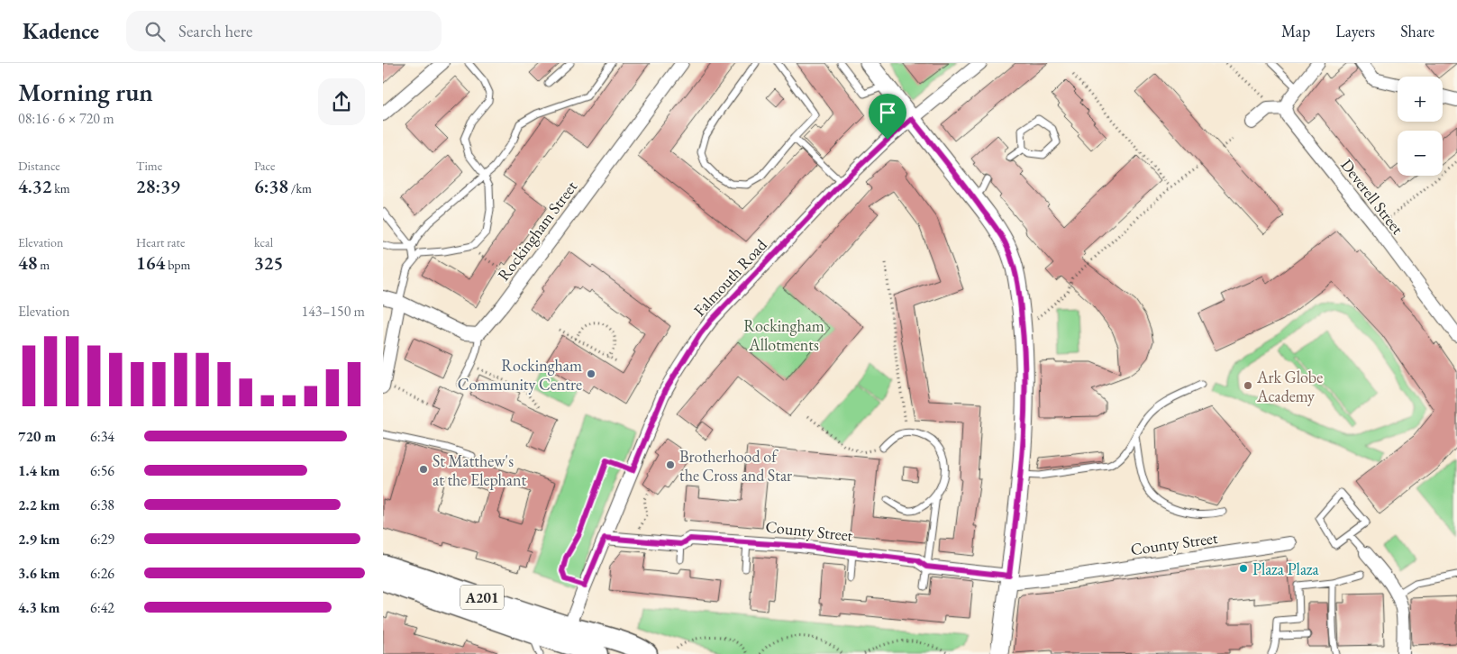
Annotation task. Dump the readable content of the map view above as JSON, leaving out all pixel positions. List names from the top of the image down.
{
  "streets": {
    "highway": ["A201"],
    "street": [
      "Deverell Street",
      "Rockingham Street",
      "Falmouth Road",
      "County Street"
    ]
  },
  "crossings": [
    ["Falmouth Road", "County Street"],
    ["Falmouth Road", "A201"]
  ],
  "parks": ["Rockingham Allotments"],
  "places": [
    "Rockingham Community Centre",
    "Ark Globe Academy",
    "Brotherhood of the Cross and Star",
    "St Matthew's at the Elephant",
    "Plaza Plaza"
  ],
  "page": {
    "header": "Kadence",
    "search": "Search here",
    "nav": ["Map", "Layers", "Share"],
    "heading": ["Morning run", "08:16 · 6 × 720 m"],
    "map_buttons": ["+", "−"],
    "stats": [
      ["Distance", "4.32 km"],
      ["Time", "28:39"],
      ["Pace", "6:38 /km"],
      ["Elevation", "48 m"],
      ["Heart rate", "164 bpm"],
      ["kcal", "325"]
    ],
    "chart": ["Elevation", "143–150 m"],
    "list": [
      {
        "name": "720 m",
        "note": "6:34"
      },
      {
        "name": "1.4 km",
        "note": "6:56"
      },
      {
        "name": "2.2 km",
        "note": "6:38"
      },
      {
        "name": "2.9 km",
        "note": "6:29"
      },
      {
        "name": "3.6 km",
        "note": "6:26"
      },
      {
        "name": "4.3 km",
        "note": "6:42"
      }
    ]
  }
}
